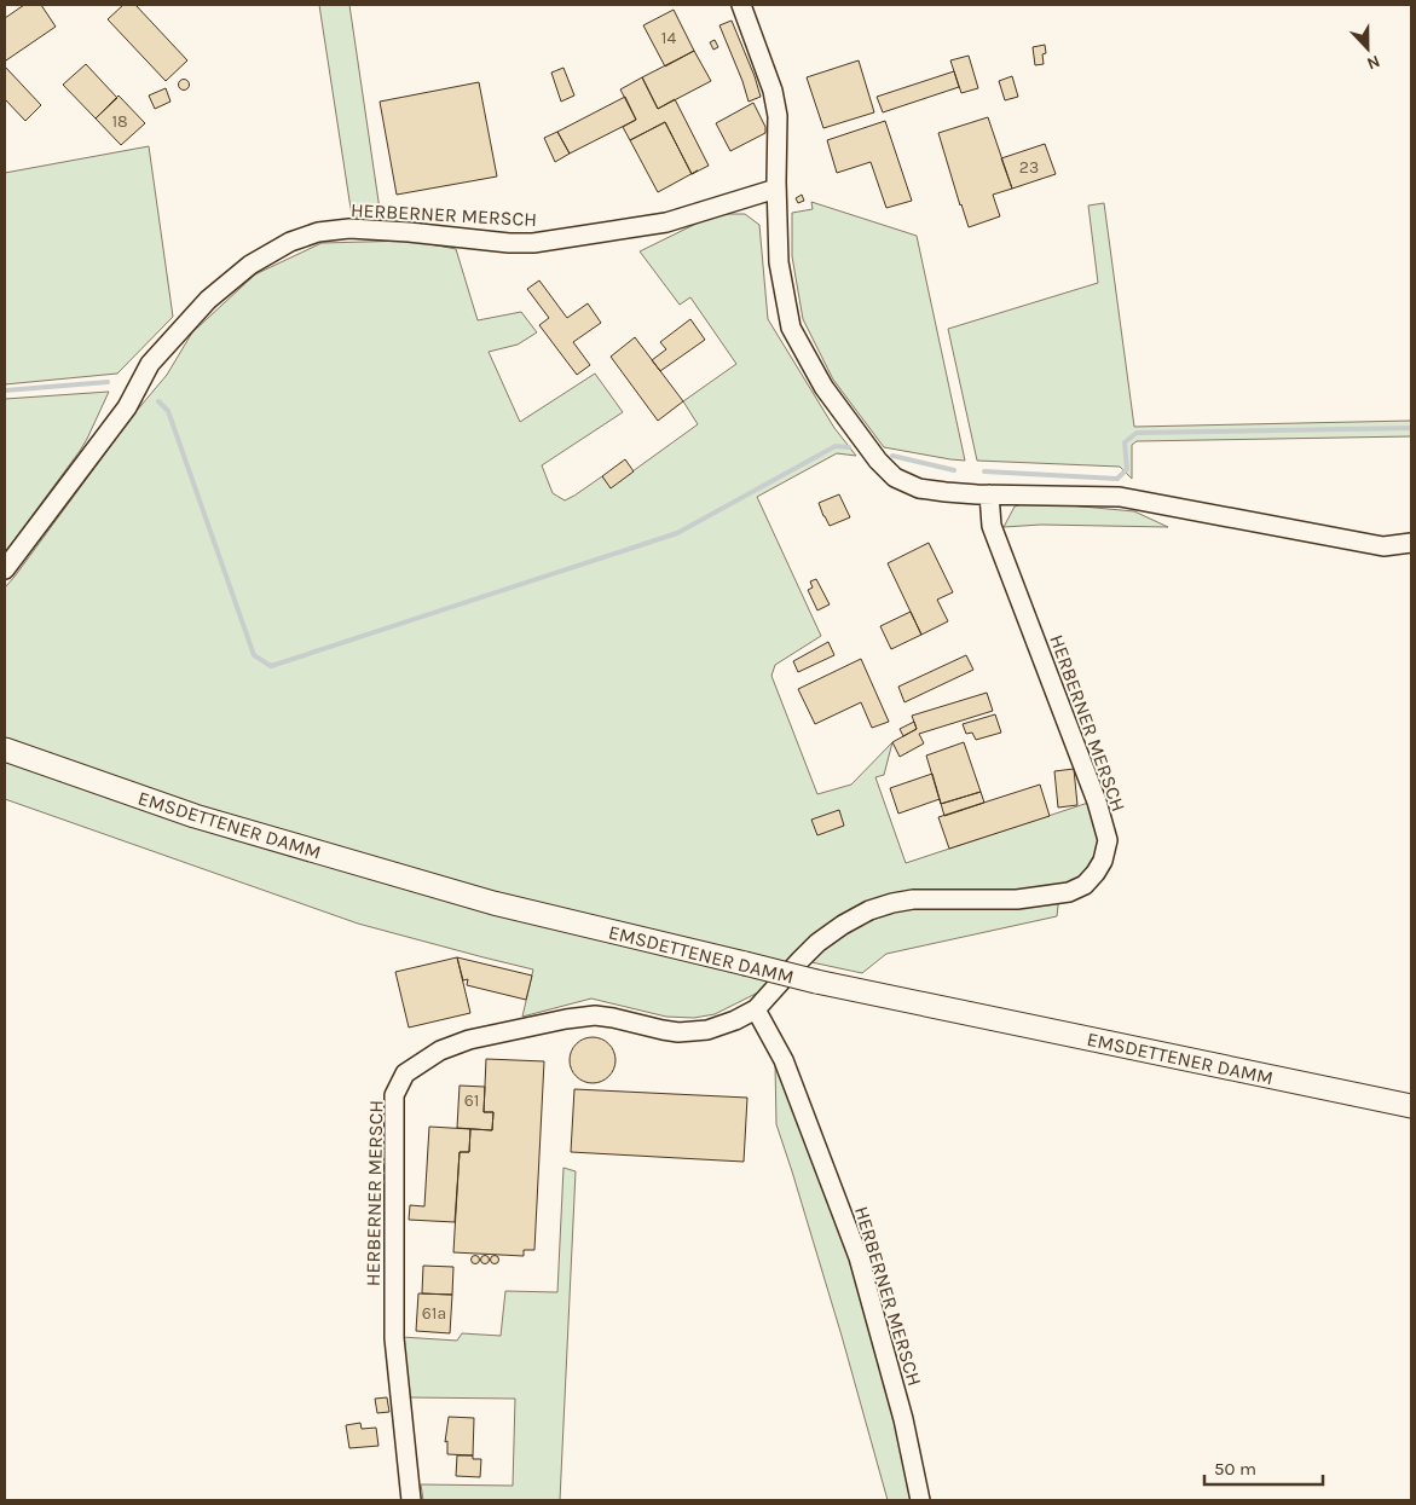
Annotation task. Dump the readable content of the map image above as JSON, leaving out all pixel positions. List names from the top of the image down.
{
  "streets": {
    "main road": ["EMSDETTENER DAMM"],
    "street": ["HERBERNER MERSCH"]
  },
  "house_numbers": [
    "14",
    "18",
    "23",
    "61",
    "61a"
  ],
  "scale_bar": "50 m",
  "north": "bottom"
}
